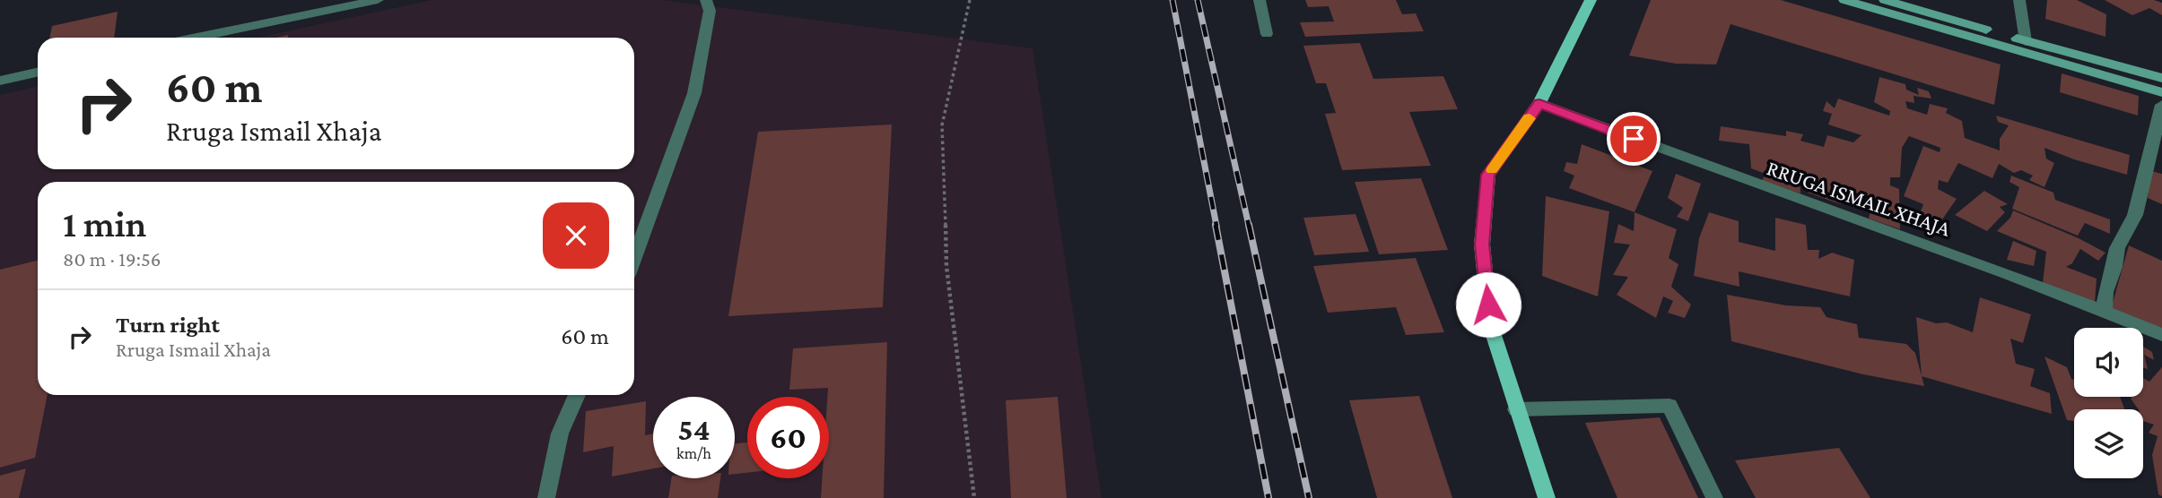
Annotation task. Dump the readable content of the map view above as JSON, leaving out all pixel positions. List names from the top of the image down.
{
  "streets": {
    "street": ["RRUGA ISMAIL XHAJA"]
  },
  "page": {
    "turn": ["60 m", "Rruga Ismail Xhaja"],
    "heading": ["1 min", "80 m · 19:56"],
    "list": [
      {
        "name": "Turn right",
        "note": "Rruga Ismail Xhaja",
        "value": "60 m"
      }
    ],
    "speed": "54 km/h",
    "limit": "60"
  }
}
